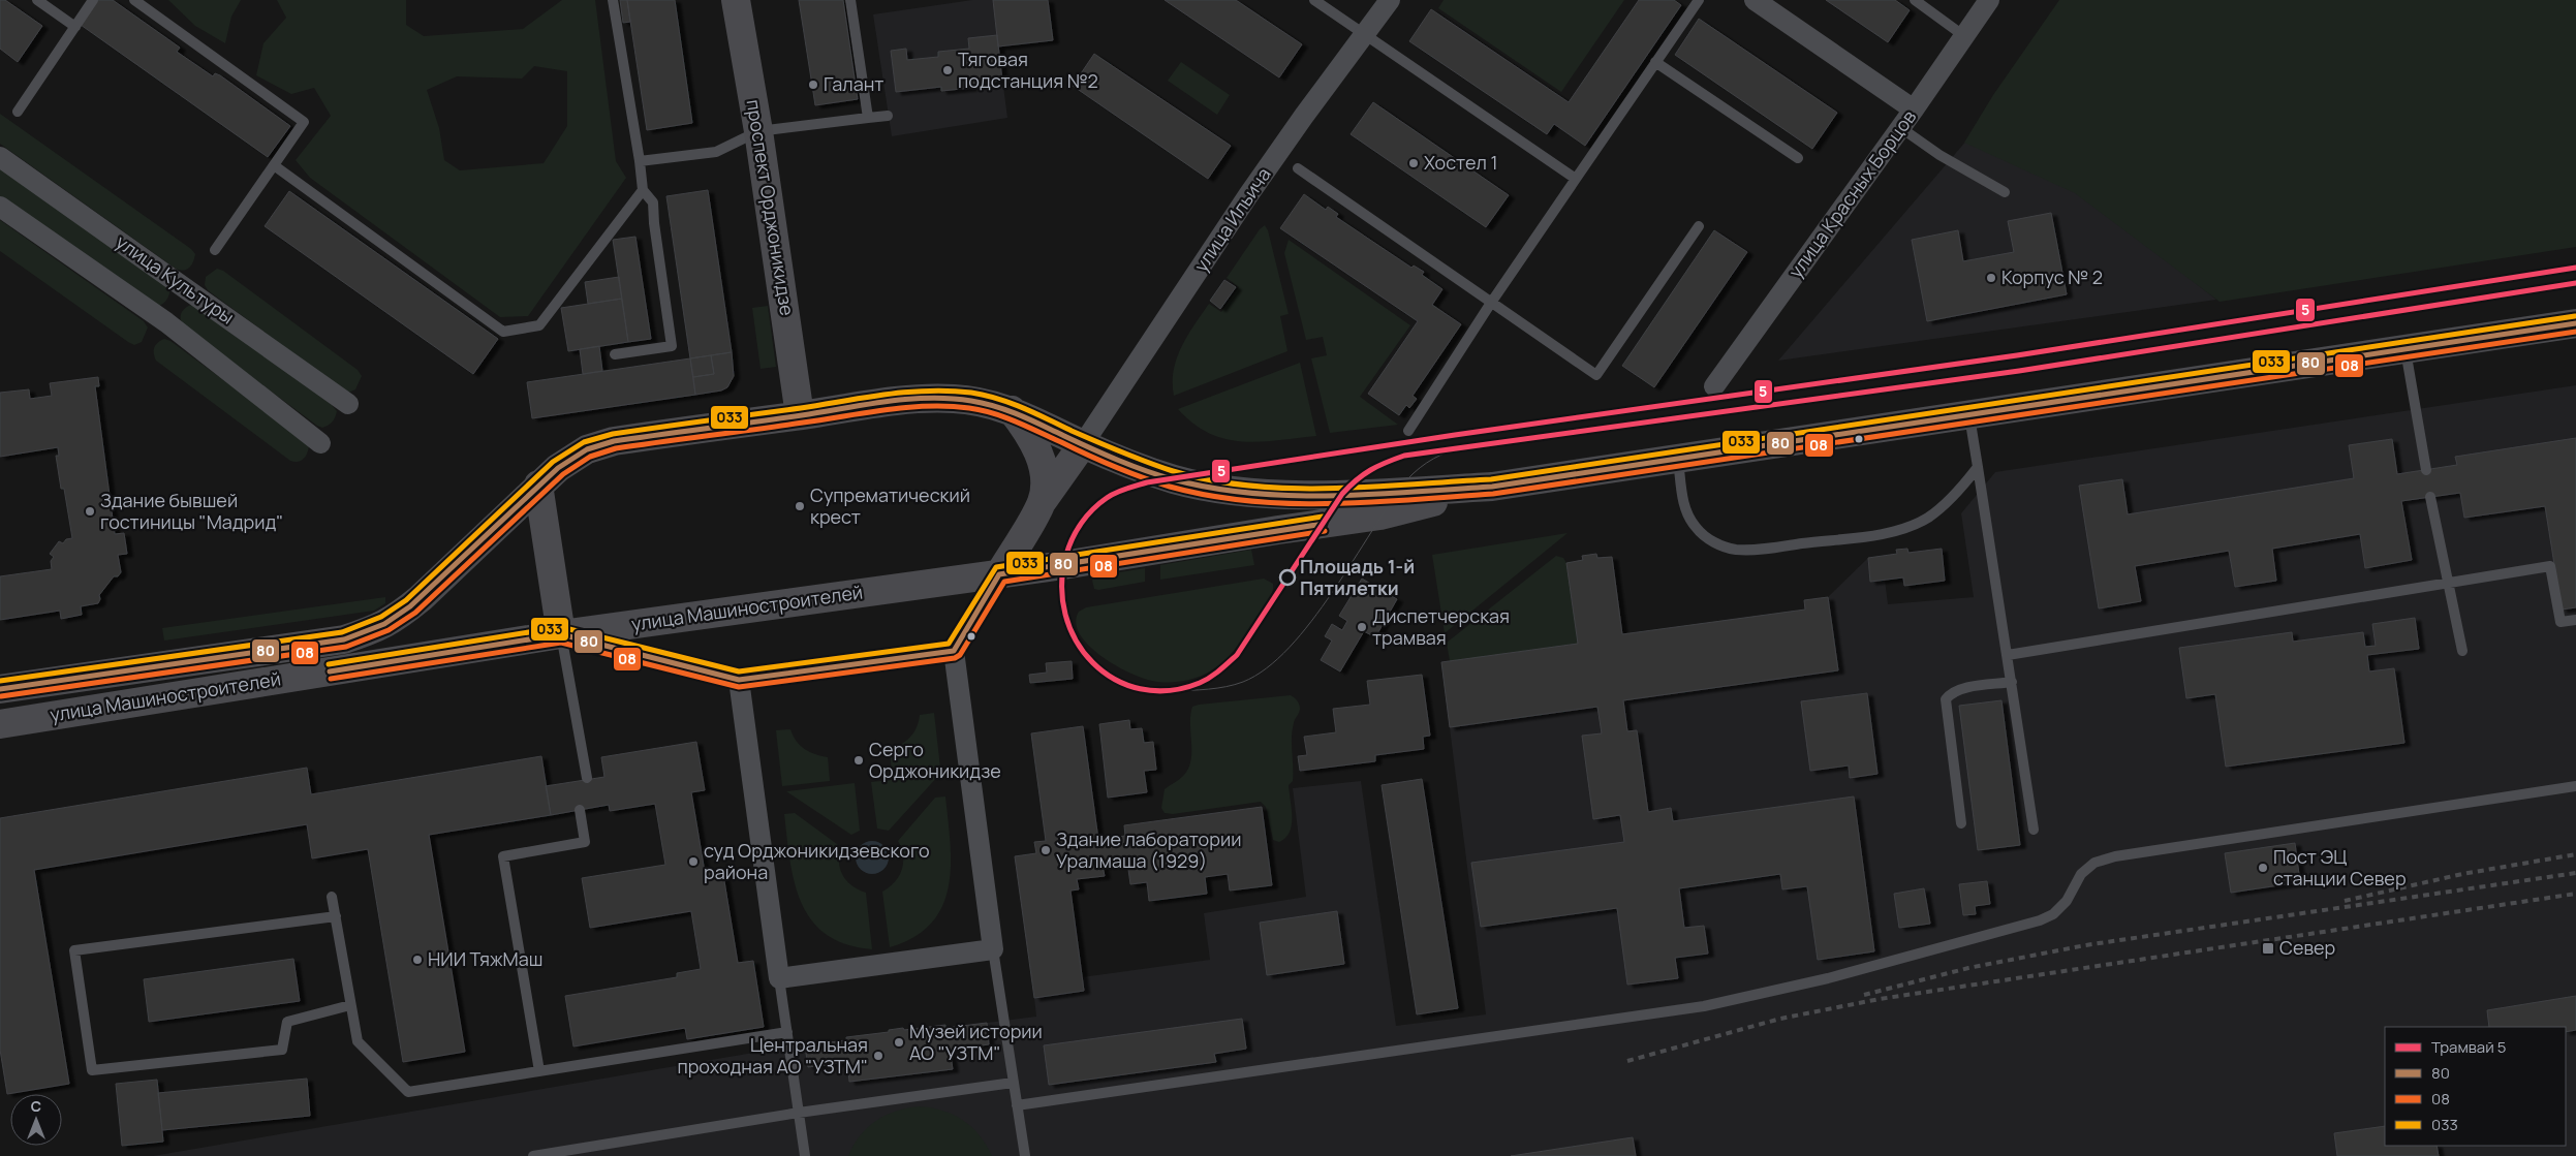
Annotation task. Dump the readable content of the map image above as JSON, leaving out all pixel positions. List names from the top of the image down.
{
  "streets": {
    "main road": ["проспект Орджоникидзе", "улица Машиностроителей"],
    "street": ["улица Красных Борцов", "улица Ильича", "улица Культуры"]
  },
  "crossings": [
    ["проспект Орджоникидзе", "улица Машиностроителей"],
    ["улица Ильича", "улица Машиностроителей"]
  ],
  "places": {
    "other": [
      "Тяговая подстанция №2",
      "Галант",
      "Хостел 1",
      "Корпус № 2",
      "Супрематический крест",
      "Здание бывшей гостиницы \"Мадрид\"",
      "Площадь 1-й Пятилетки",
      "Диспетчерская трамвая",
      "Серго Орджоникидзе",
      "Здание лаборатории Уралмаша (1929)",
      "суд Орджоникидзевского района",
      "Пост ЭЦ станции Север",
      "НИИ ТяжМаш",
      "Музей истории АО \"УЗТМ\"",
      "Центральная проходная АО \"УЗТМ\""
    ],
    "transit": ["Север"]
  },
  "lines": [
    "tram line 5",
    "transit line 033",
    "transit line 80",
    "transit line 08"
  ],
  "legend": [
    "Трамвай 5",
    "80",
    "08",
    "033"
  ],
  "north": "top"
}
